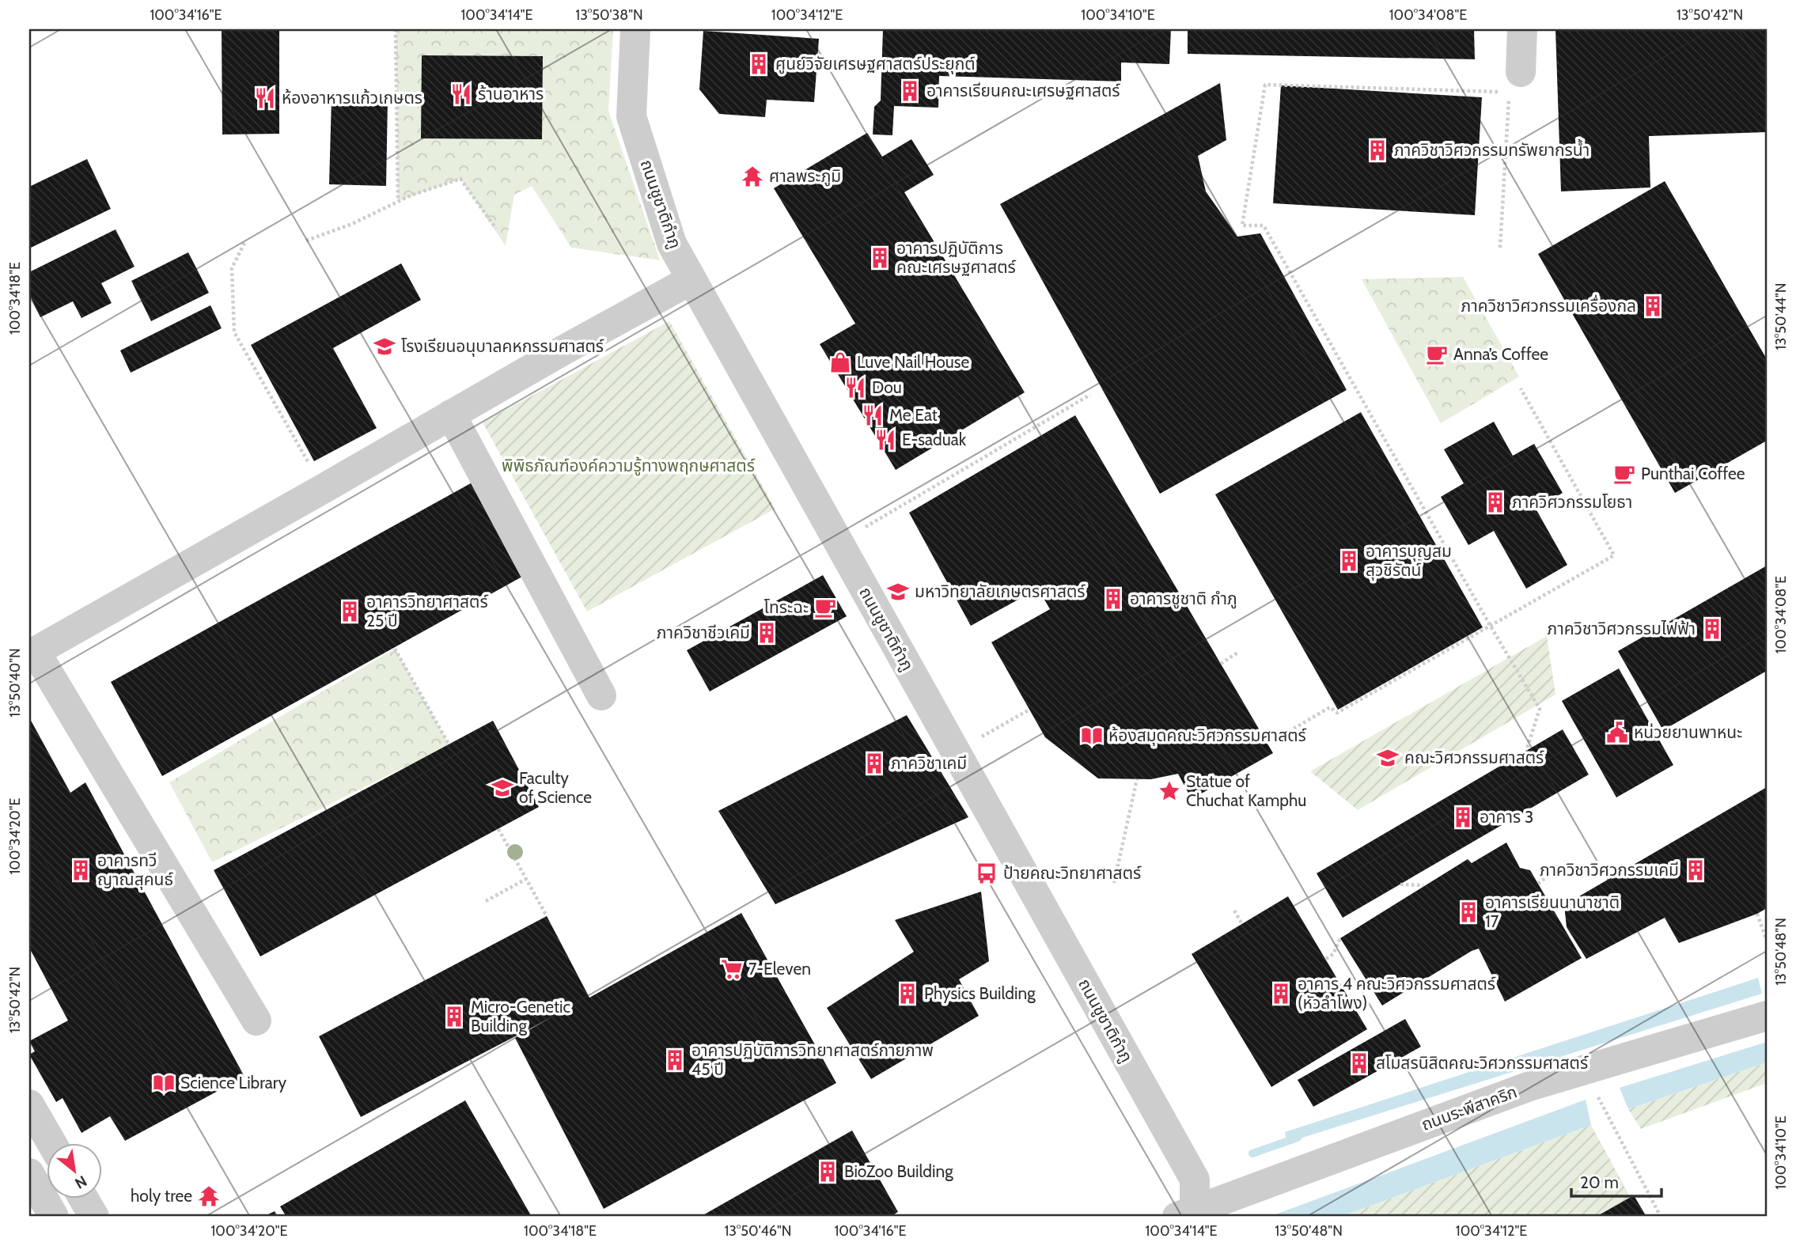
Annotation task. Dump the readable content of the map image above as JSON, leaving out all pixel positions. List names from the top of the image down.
{
  "streets": {
    "lane": ["ถนนชูชาติกำภู", "ถนนระพีสาคริก"]
  },
  "crossings": [
    ["ถนนชูชาติกำภู", "ถนนระพีสาคริก"]
  ],
  "parks": ["พิพิธภัณฑ์องค์ความรู้ทางพฤกษศาสตร์"],
  "places": {
    "building": [
      "ศูนย์วิจัยเศรษฐศาสตร์ประยุกต์",
      "อาคารเรียนคณะเศรษฐศาสตร์",
      "ภาควิชาวิศวกรรมทรัพยากรน้ำ",
      "อาคารปฏิบัติการ คณะเศรษฐศาสตร์",
      "ภาควิชาวิศวกรรมเครื่องกล",
      "ภาควิศวกรรมโยธา",
      "อาคารบุญสม สุวชิรัตน์",
      "อาคารชูชาติ กำภู",
      "อาคารวิทยาศาสตร์ 25 ปี",
      "ภาควิชาวิศวกรรมไฟฟ้า",
      "ภาควิชาชีวเคมี",
      "ภาควิชาเคมี",
      "อาคาร 3",
      "อาคารทวี ญาณสุคนธ์",
      "ภาควิชาวิศวกรรมเคมี",
      "อาคารเรียนนานาชาติ 17",
      "Physics Building",
      "อาคาร 4 คณะวิศวกรรมศาสตร์ (หัวลำโพง)",
      "Micro-Genetic Building",
      "อาคารปฏิบัติการวิทยาศาสตร์กายภาพ 45 ปี",
      "สโมสรนิสิตคณะวิศวกรรมศาสตร์",
      "BioZoo Building"
    ],
    "restaurant": [
      "ร้านอาหาร",
      "ห้องอาหารแก้วเกษตร",
      "Dou",
      "Me Eat",
      "E-saduak"
    ],
    "temple": ["ศาลพระภูมิ", "holy tree"],
    "school or university": [
      "โรงเรียนอนุบาลคหกรรมศาสตร์",
      "มหาวิทยาลัยเกษตรศาสตร์",
      "คณะวิศวกรรมศาสตร์",
      "Faculty of Science"
    ],
    "cafe": ["Anna’s Coffee", "Punthai Coffee", "โทระฉะ"],
    "shop": ["Luve Nail House"],
    "public building": ["หน่วยยานพาหนะ"],
    "library": ["ห้องสมุดคณะวิศวกรรมศาสตร์", "Science Library"],
    "place": ["Statue of Chuchat Kamphu"],
    "bus stop": ["ป้ายคณะวิทยาศาสตร์"],
    "supermarket": ["7-Eleven"]
  },
  "scale_bar": "20 m",
  "north": "bottom right",
  "coordinates": [
    "100°34'16\"E",
    "100°34'14\"E",
    "13°50'38\"N",
    "100°34'12\"E",
    "100°34'10\"E",
    "100°34'08\"E",
    "13°50'42\"N",
    "100°34'18\"E",
    "13°50'44\"N",
    "13°50'40\"N",
    "100°34'20\"E",
    "13°50'48\"N",
    "13°50'46\"N"
  ]
}
